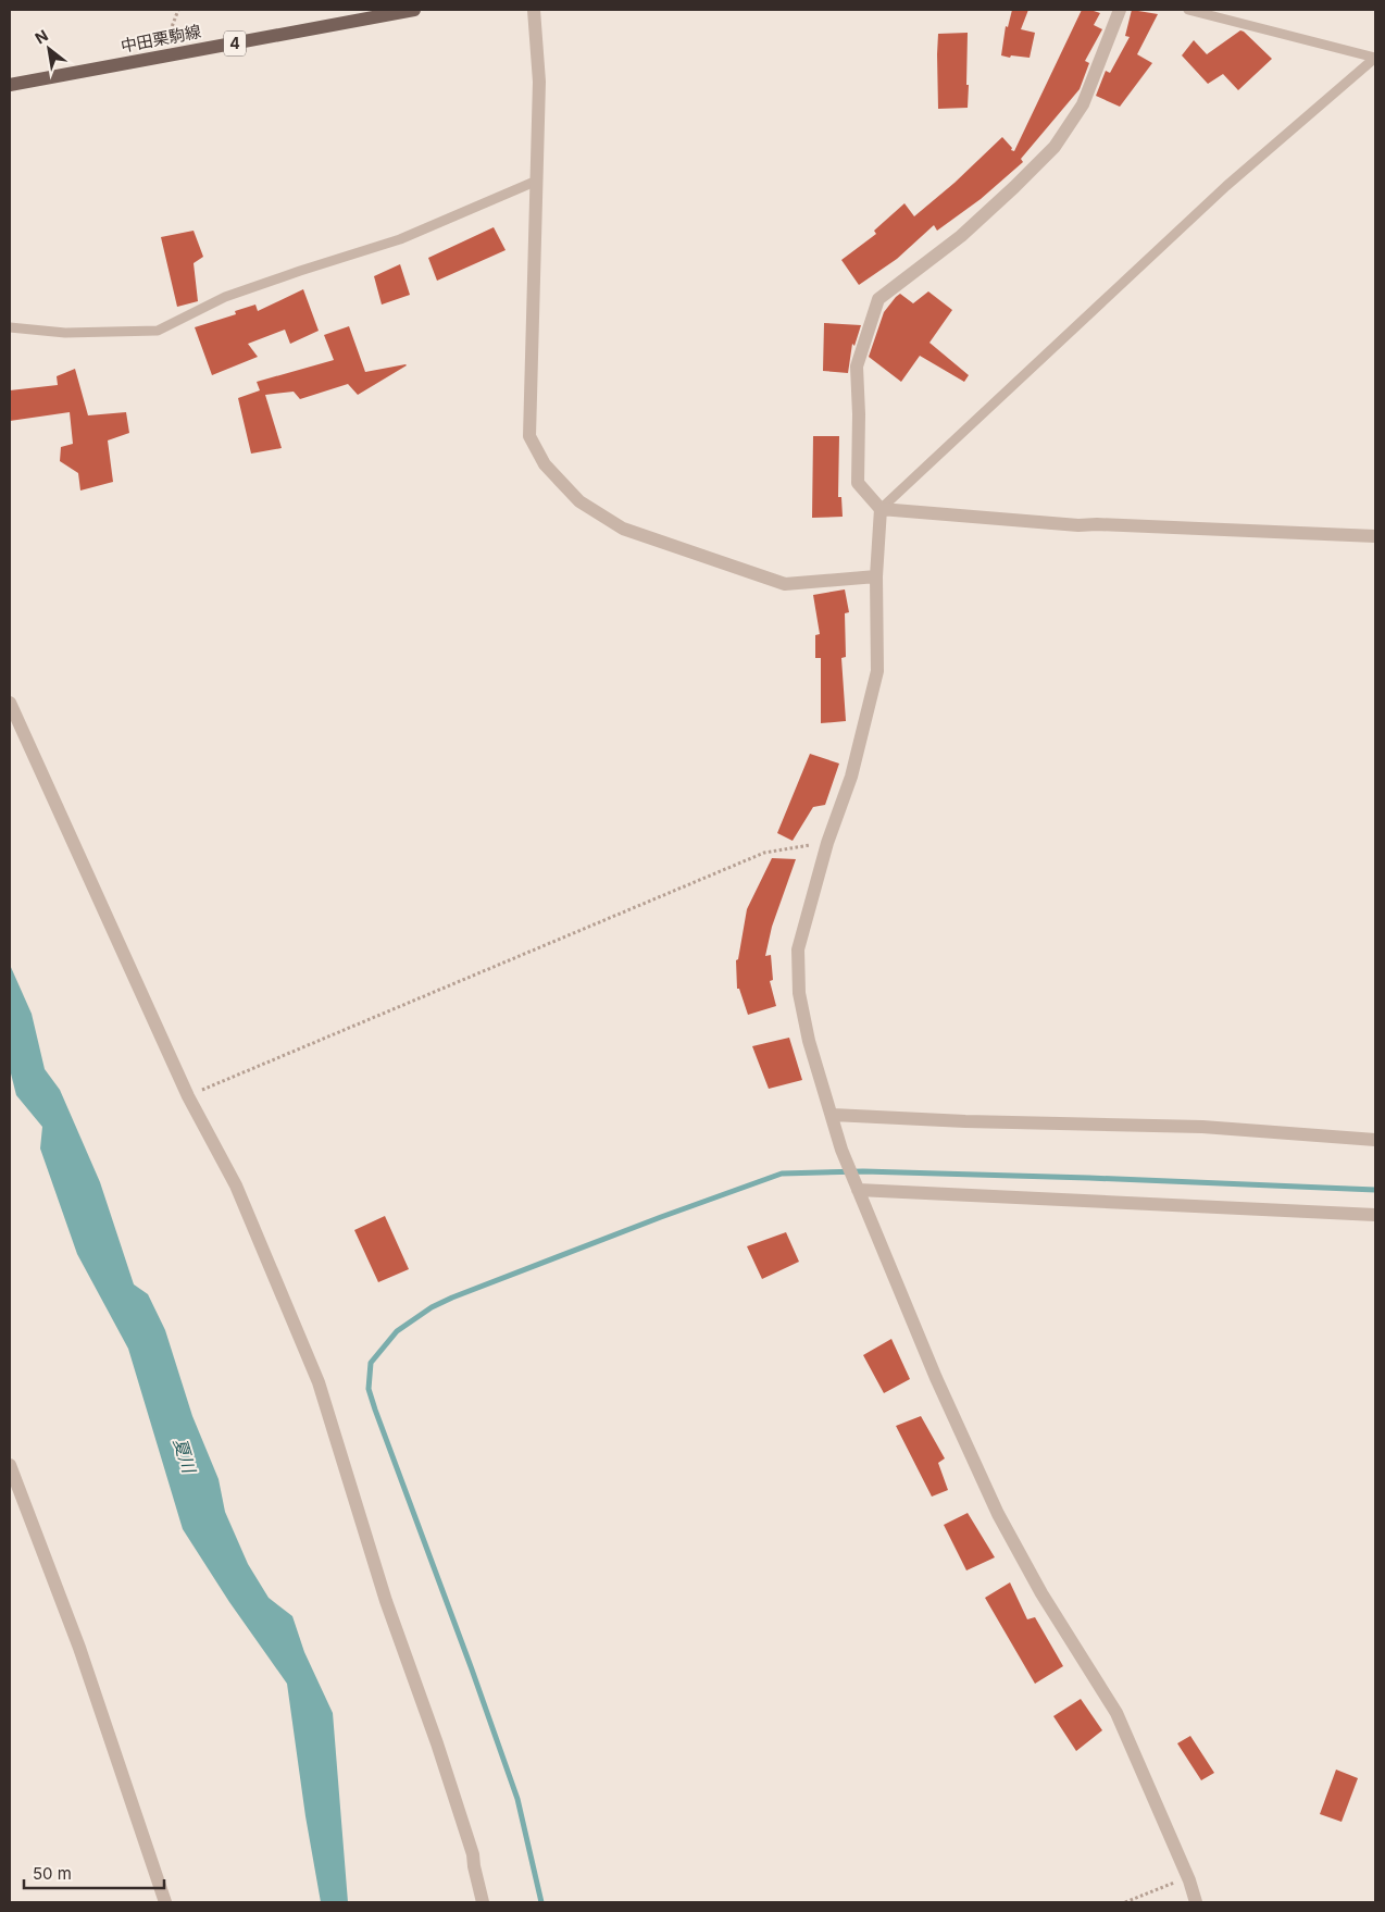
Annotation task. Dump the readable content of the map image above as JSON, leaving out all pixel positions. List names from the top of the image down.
{
  "streets": {
    "main road": ["中田栗駒線", "4"]
  },
  "water": ["夏川"],
  "scale_bar": "50 m",
  "north": "top left"
}
